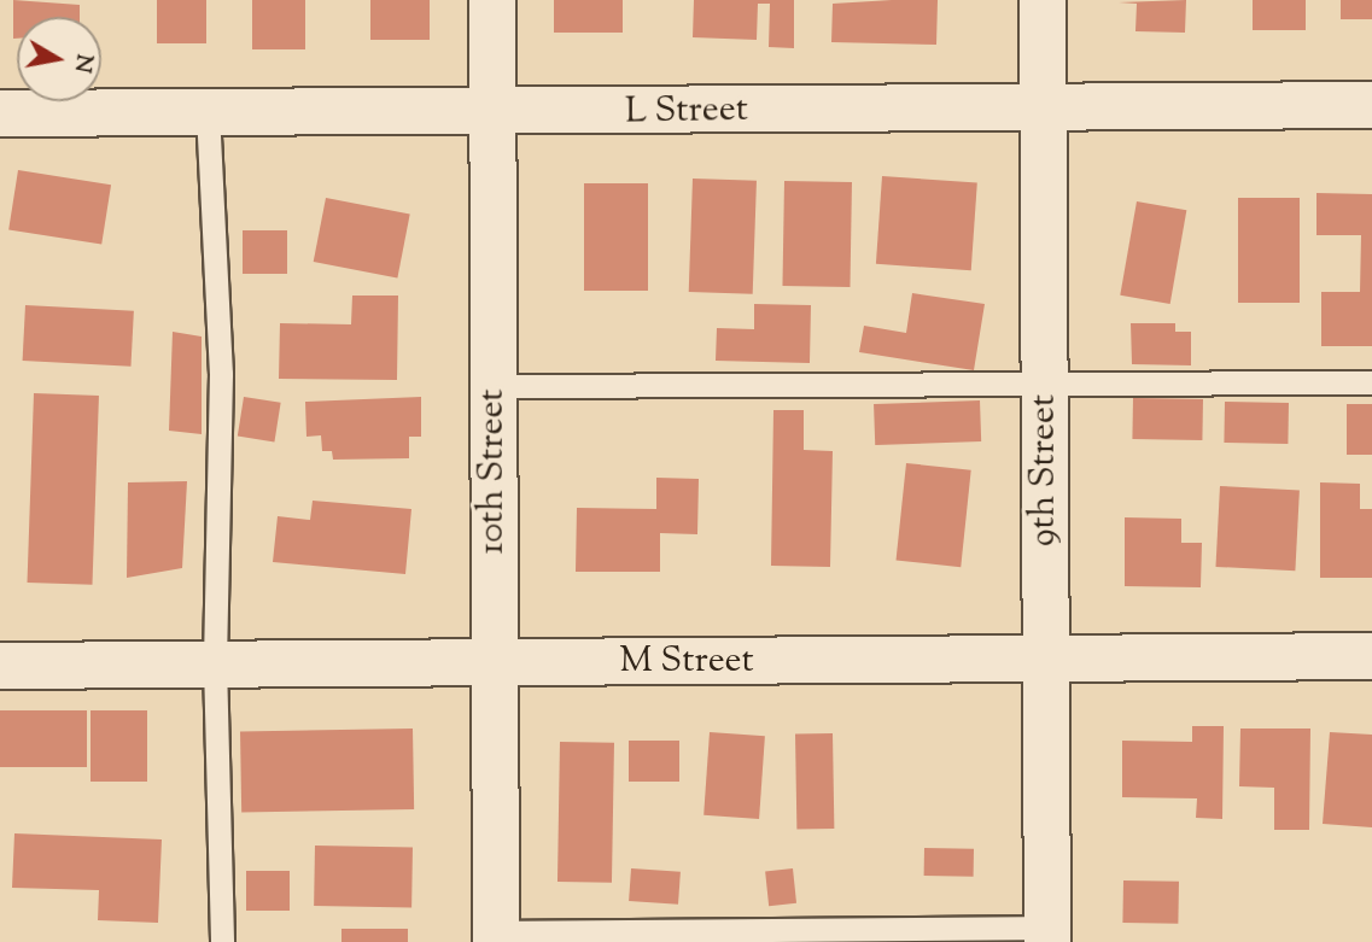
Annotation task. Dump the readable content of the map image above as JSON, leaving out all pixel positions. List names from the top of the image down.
{
  "streets": {
    "street": [
      "L Street",
      "9th Street",
      "10th Street",
      "M Street"
    ]
  },
  "crossings": [
    ["L Street", "9th Street"],
    ["L Street", "10th Street"],
    ["9th Street", "M Street"],
    ["10th Street", "M Street"]
  ],
  "north": "right"
}
